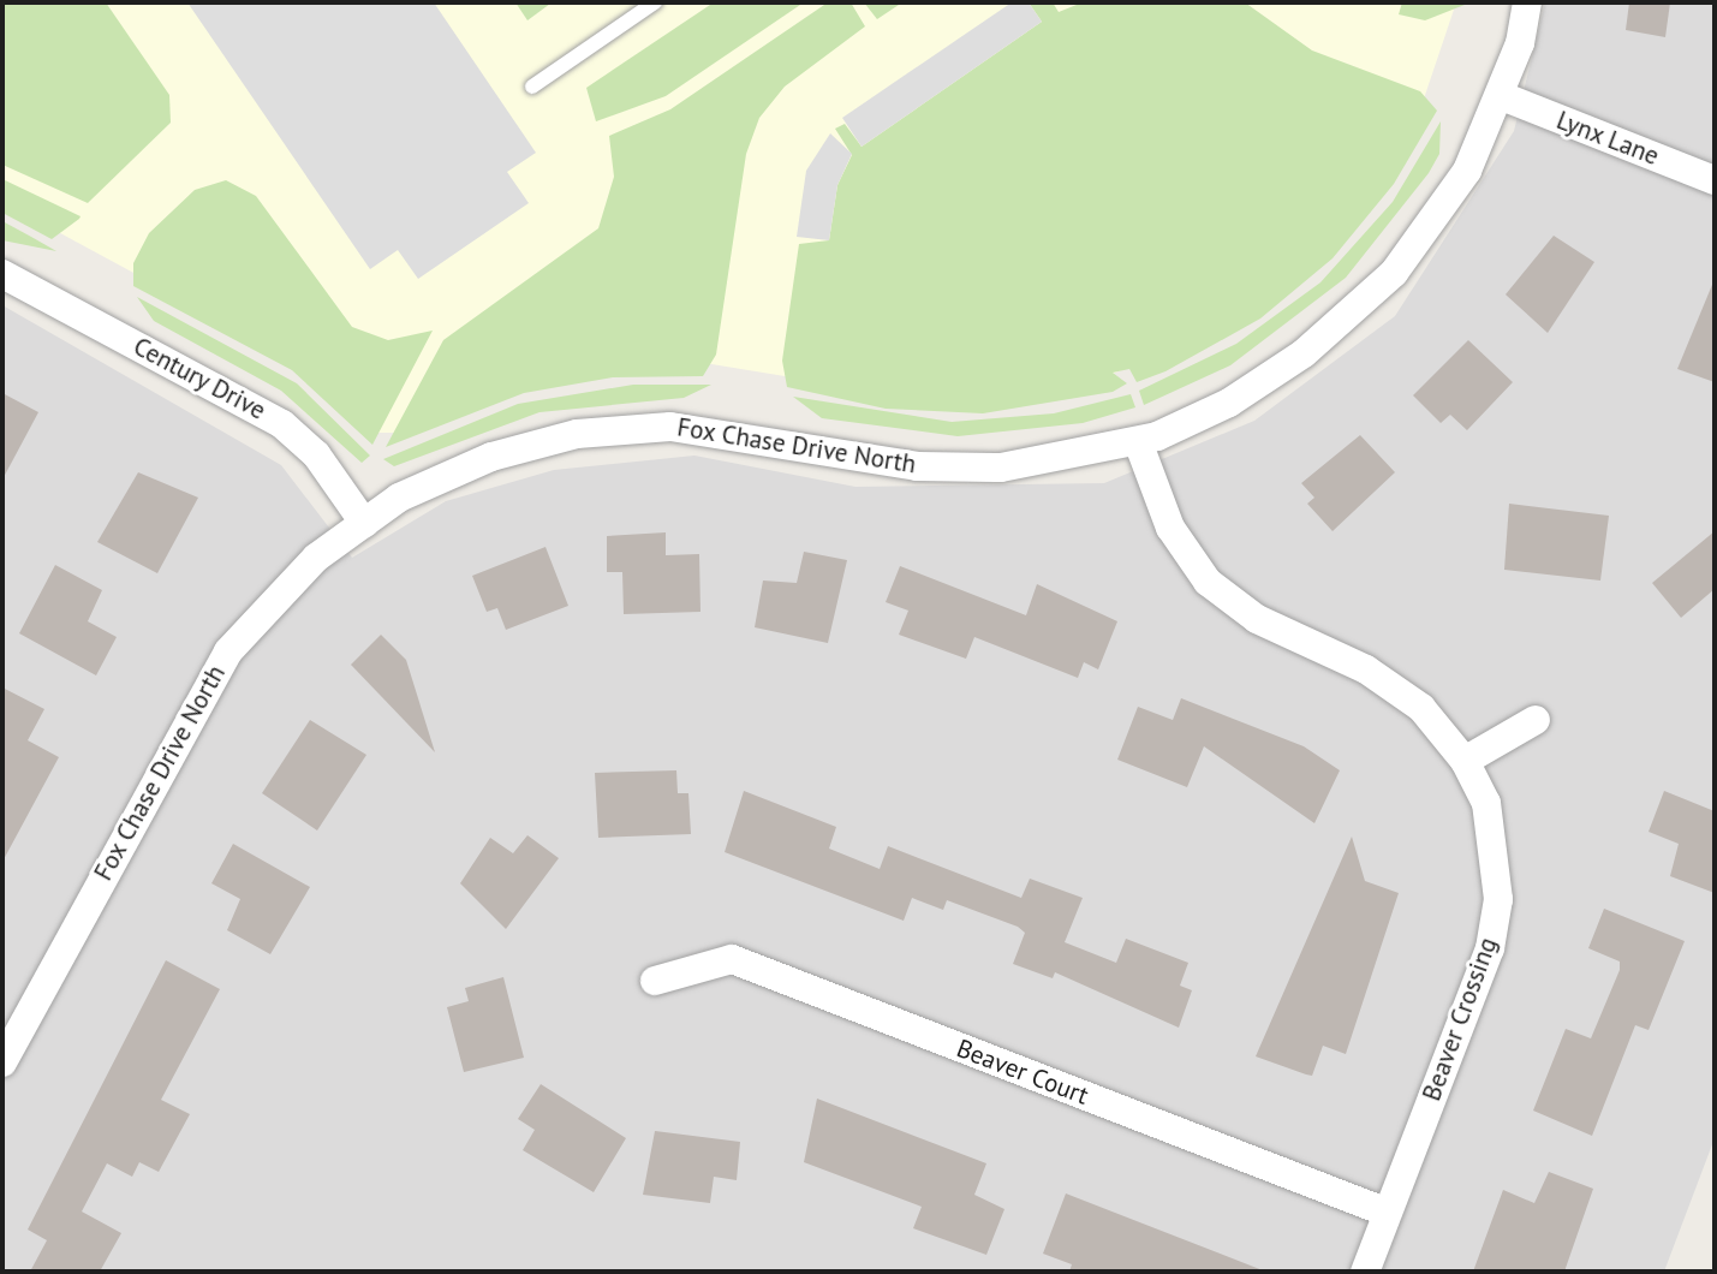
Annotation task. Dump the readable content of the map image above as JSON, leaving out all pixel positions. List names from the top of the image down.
{
  "streets": {
    "street": [
      "Lynx Lane",
      "Century Drive",
      "Fox Chase Drive North",
      "Beaver Crossing",
      "Beaver Court"
    ]
  },
  "crossings": [
    ["Lynx Lane", "Fox Chase Drive North"],
    ["Century Drive", "Fox Chase Drive North"],
    ["Fox Chase Drive North", "Beaver Crossing"],
    ["Beaver Crossing", "Beaver Court"]
  ]
}
